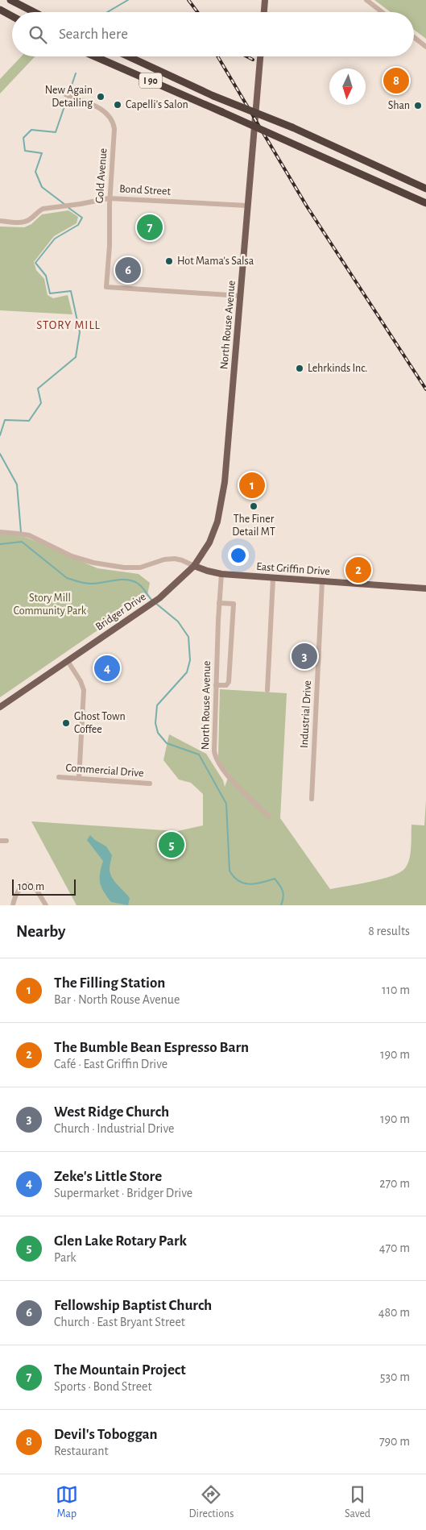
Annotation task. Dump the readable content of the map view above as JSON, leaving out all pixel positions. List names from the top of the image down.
{
  "streets": {
    "highway": ["I 90"],
    "main road": ["North Rouse Avenue", "East Griffin Drive", "Bridger Drive"],
    "street": [
      "Gold Avenue",
      "Bond Street",
      "Industrial Drive",
      "Commercial Drive"
    ]
  },
  "crossings": [
    ["Gold Avenue", "Bond Street"],
    ["Gold Avenue", "North Rouse Avenue"],
    ["Bond Street", "North Rouse Avenue"],
    ["North Rouse Avenue", "East Griffin Drive"],
    ["North Rouse Avenue", "Bridger Drive"],
    ["East Griffin Drive", "Bridger Drive"],
    ["East Griffin Drive", "Industrial Drive"]
  ],
  "districts": ["STORY MILL"],
  "parks": ["Story Mill Community Park"],
  "places": [
    "New Again Detailing",
    "Capelli's Salon",
    "Shan",
    "Hot Mama's Salsa",
    "Lehrkinds Inc.",
    "The Finer Detail MT",
    "Ghost Town Coffee"
  ],
  "scale_bar": "100 m",
  "north": "bottom",
  "page": {
    "search": "Search here",
    "pins": [
      "8",
      "7",
      "6",
      "1",
      "2",
      "3",
      "4",
      "5"
    ],
    "scale": "100 m",
    "heading": ["Nearby", "8 results"],
    "list": [
      {
        "mark": "1",
        "name": "The Filling Station",
        "note": "Bar · North Rouse Avenue",
        "value": "110 m"
      },
      {
        "mark": "2",
        "name": "The Bumble Bean Espresso Barn",
        "note": "Café · East Griffin Drive",
        "value": "190 m"
      },
      {
        "mark": "3",
        "name": "West Ridge Church",
        "note": "Church · Industrial Drive",
        "value": "190 m"
      },
      {
        "mark": "4",
        "name": "Zeke's Little Store",
        "note": "Supermarket · Bridger Drive",
        "value": "270 m"
      },
      {
        "mark": "5",
        "name": "Glen Lake Rotary Park",
        "note": "Park",
        "value": "470 m"
      },
      {
        "mark": "6",
        "name": "Fellowship Baptist Church",
        "note": "Church · East Bryant Street",
        "value": "480 m"
      },
      {
        "mark": "7",
        "name": "The Mountain Project",
        "note": "Sports · Bond Street",
        "value": "530 m"
      },
      {
        "mark": "8",
        "name": "Devil's Toboggan",
        "note": "Restaurant",
        "value": "790 m"
      }
    ],
    "nav": ["Map", "Directions", "Saved"]
  }
}
